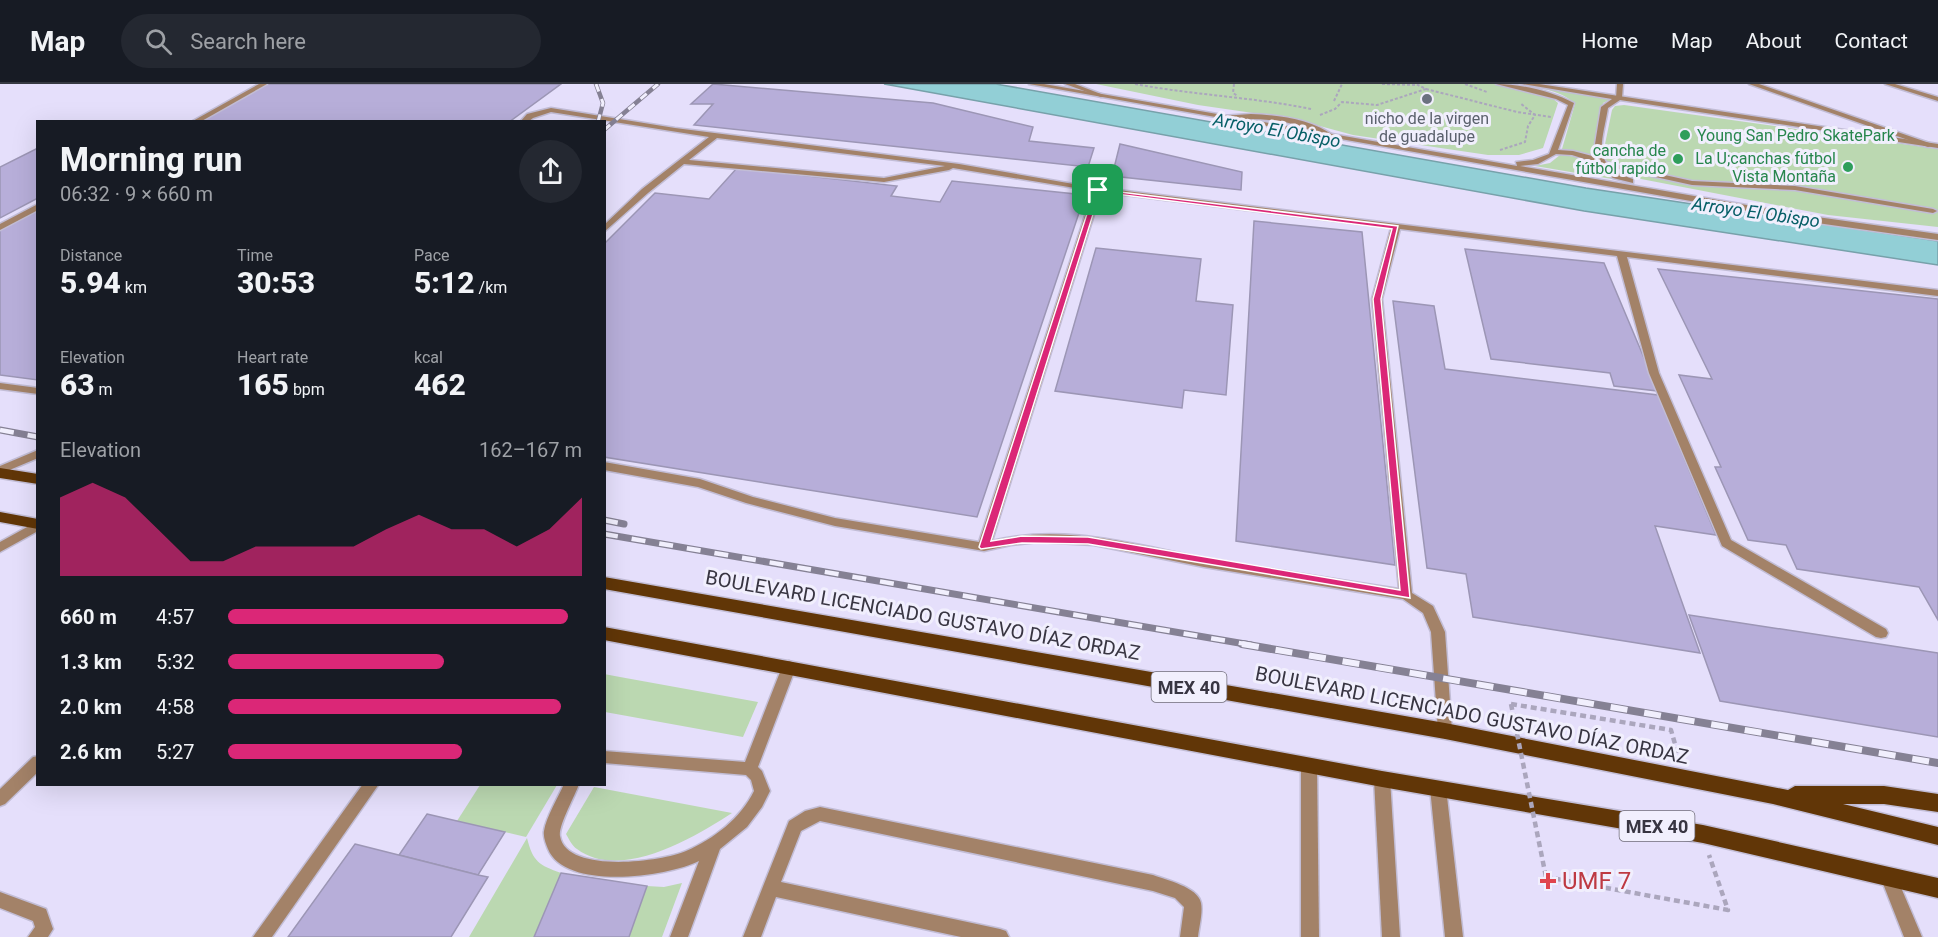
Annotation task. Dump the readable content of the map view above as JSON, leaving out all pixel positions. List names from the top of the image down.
{
  "streets": {
    "main road": ["BOULEVARD LICENCIADO GUSTAVO DÍAZ ORDAZ", "MEX 40"]
  },
  "water": ["Arroyo El Obispo"],
  "places": {
    "other": [
      "nicho de la virgen de guadalupe",
      "Young San Pedro SkatePark",
      "cancha de fútbol rapido",
      "La U;canchas fútbol Vista Montaña"
    ],
    "health": ["UMF 7"]
  },
  "page": {
    "header": "Map",
    "search": "Search here",
    "nav": [
      "Home",
      "Map",
      "About",
      "Contact"
    ],
    "heading": ["Morning run", "06:32 · 9 × 660 m"],
    "stats": [
      ["Distance", "5.94 km"],
      ["Time", "30:53"],
      ["Pace", "5:12 /km"],
      ["Elevation", "63 m"],
      ["Heart rate", "165 bpm"],
      ["kcal", "462"]
    ],
    "chart": ["Elevation", "162–167 m"],
    "list": [
      {
        "name": "660 m",
        "note": "4:57"
      },
      {
        "name": "1.3 km",
        "note": "5:32"
      },
      {
        "name": "2.0 km",
        "note": "4:58"
      },
      {
        "name": "2.6 km",
        "note": "5:27"
      }
    ]
  }
}
